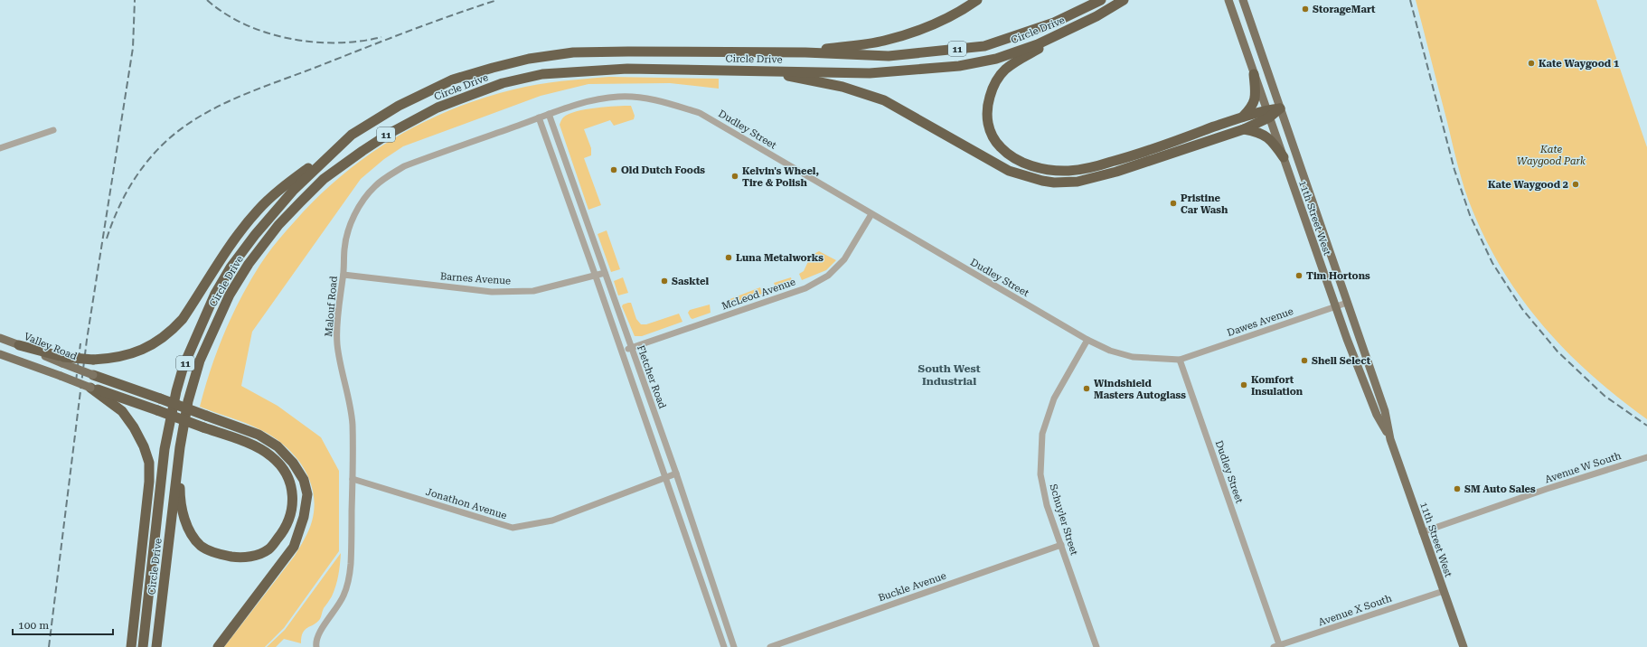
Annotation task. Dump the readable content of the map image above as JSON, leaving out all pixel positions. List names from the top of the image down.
{
  "streets": {
    "highway": ["Circle Drive", "11"],
    "main road": ["11th Street West", "Valley Road"],
    "street": [
      "Dudley Street",
      "Barnes Avenue",
      "McLeod Avenue",
      "Malouf Road",
      "Dawes Avenue",
      "Fletcher Road",
      "Avenue W South",
      "Jonathon Avenue",
      "Schuyler Street",
      "Buckle Avenue",
      "Avenue X South"
    ]
  },
  "crossings": [
    ["Dudley Street", "McLeod Avenue"],
    ["Dudley Street", "Malouf Road"],
    ["Dudley Street", "Dawes Avenue"],
    ["Dudley Street", "Fletcher Road"],
    ["Dudley Street", "Schuyler Street"],
    ["Dudley Street", "Avenue X South"],
    ["11th Street West", "Dawes Avenue"],
    ["11th Street West", "Avenue W South"],
    ["11th Street West", "Avenue X South"],
    ["Barnes Avenue", "Malouf Road"],
    ["Barnes Avenue", "Fletcher Road"],
    ["McLeod Avenue", "Fletcher Road"],
    ["Malouf Road", "Fletcher Road"],
    ["Malouf Road", "Jonathon Avenue"],
    ["Fletcher Road", "Jonathon Avenue"],
    ["Schuyler Street", "Buckle Avenue"]
  ],
  "districts": ["South West Industrial"],
  "parks": ["Kate Waygood Park"],
  "places": [
    "StorageMart",
    "Kate Waygood 1",
    "Old Dutch Foods",
    "Kelvin's Wheel, Tire & Polish",
    "Kate Waygood 2",
    "Pristine Car Wash",
    "Luna Metalworks",
    "Tim Hortons",
    "Sasktel",
    "Shell Select",
    "Komfort Insulation",
    "Windshield Masters Autoglass",
    "SM Auto Sales"
  ],
  "scale_bar": "100 m"
}
